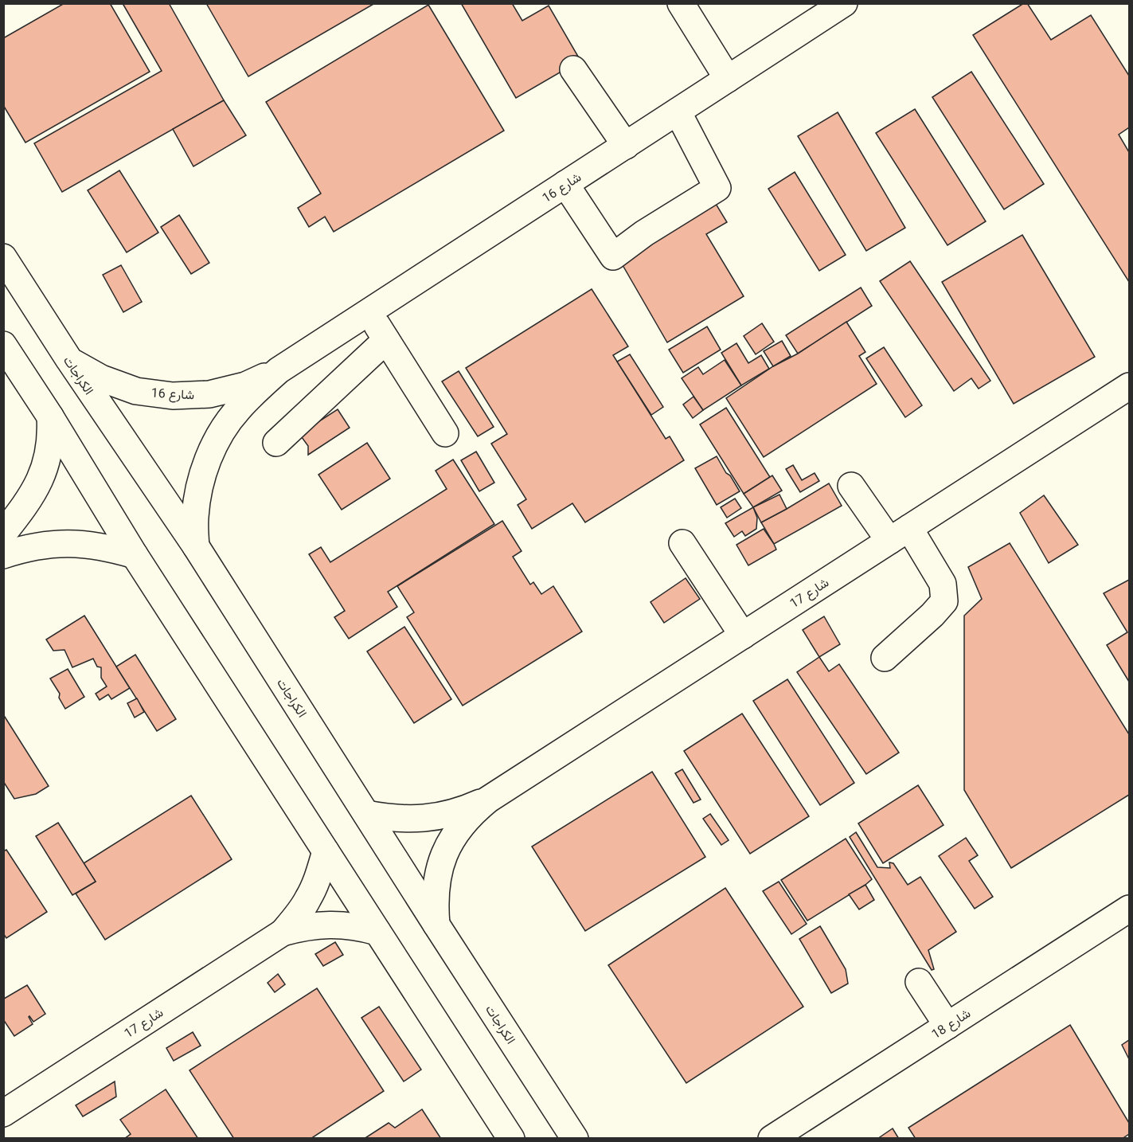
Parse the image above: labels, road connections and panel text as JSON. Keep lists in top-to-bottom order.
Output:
{
  "streets": {
    "street": [
      "شارع 16",
      "الكراجات",
      "شارع 17",
      "شارع 18"
    ]
  },
  "crossings": [
    ["شارع 16", "الكراجات"],
    ["الكراجات", "شارع 17"]
  ]
}
